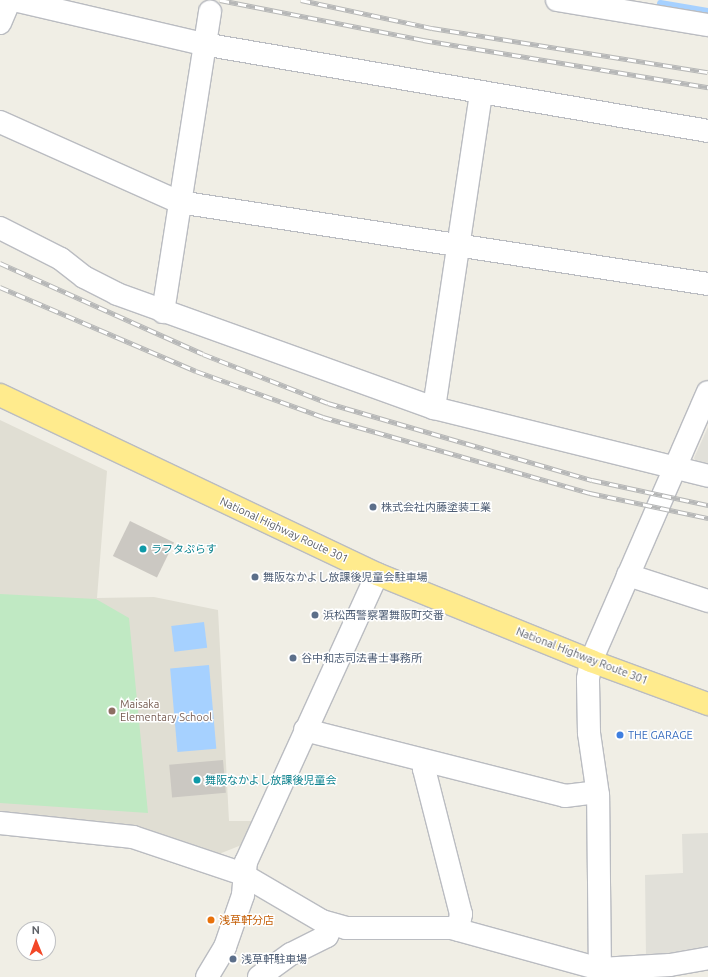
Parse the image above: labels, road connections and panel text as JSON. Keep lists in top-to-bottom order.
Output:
{
  "streets": {
    "highway": ["National Highway Route 301"]
  },
  "places": [
    "株式会社内藤塗装工業",
    "ラフタぷらす",
    "舞阪なかよし放課後児童会駐車場",
    "浜松西警察署舞阪町交番",
    "谷中和志司法書士事務所",
    "Maisaka Elementary School",
    "THE GARAGE",
    "舞阪なかよし放課後児童会",
    "浅草軒分店",
    "浅草軒駐車場"
  ],
  "north": "top"
}
